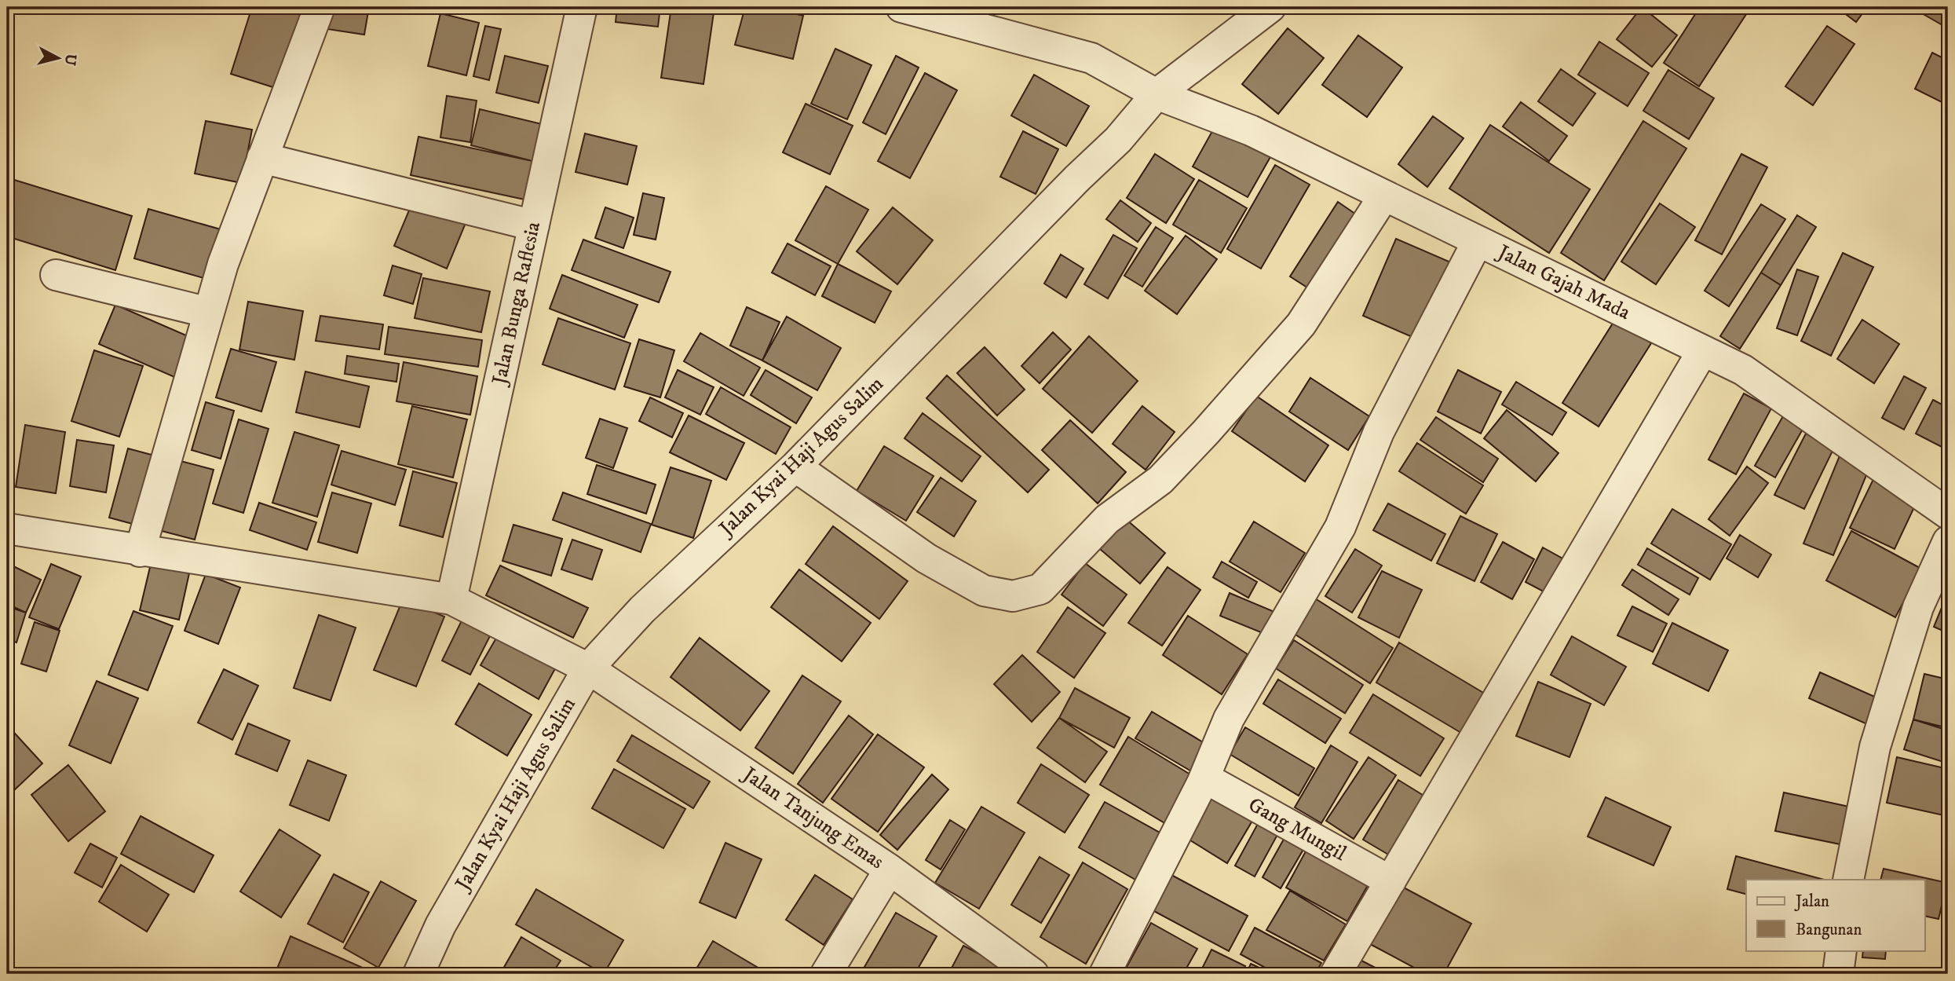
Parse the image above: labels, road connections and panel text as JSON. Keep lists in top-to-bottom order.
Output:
{
  "streets": {
    "street": [
      "Jalan Gajah Mada",
      "Jalan Bunga Raflesia",
      "Jalan Kyai Haji Agus Salim",
      "Jalan Tanjung Emas",
      "Gang Mungil"
    ]
  },
  "crossings": [
    ["Jalan Gajah Mada", "Jalan Kyai Haji Agus Salim"],
    ["Jalan Bunga Raflesia", "Jalan Tanjung Emas"],
    ["Jalan Kyai Haji Agus Salim", "Jalan Tanjung Emas"]
  ],
  "legend": ["Jalan", "Bangunan"],
  "north": "right"
}
